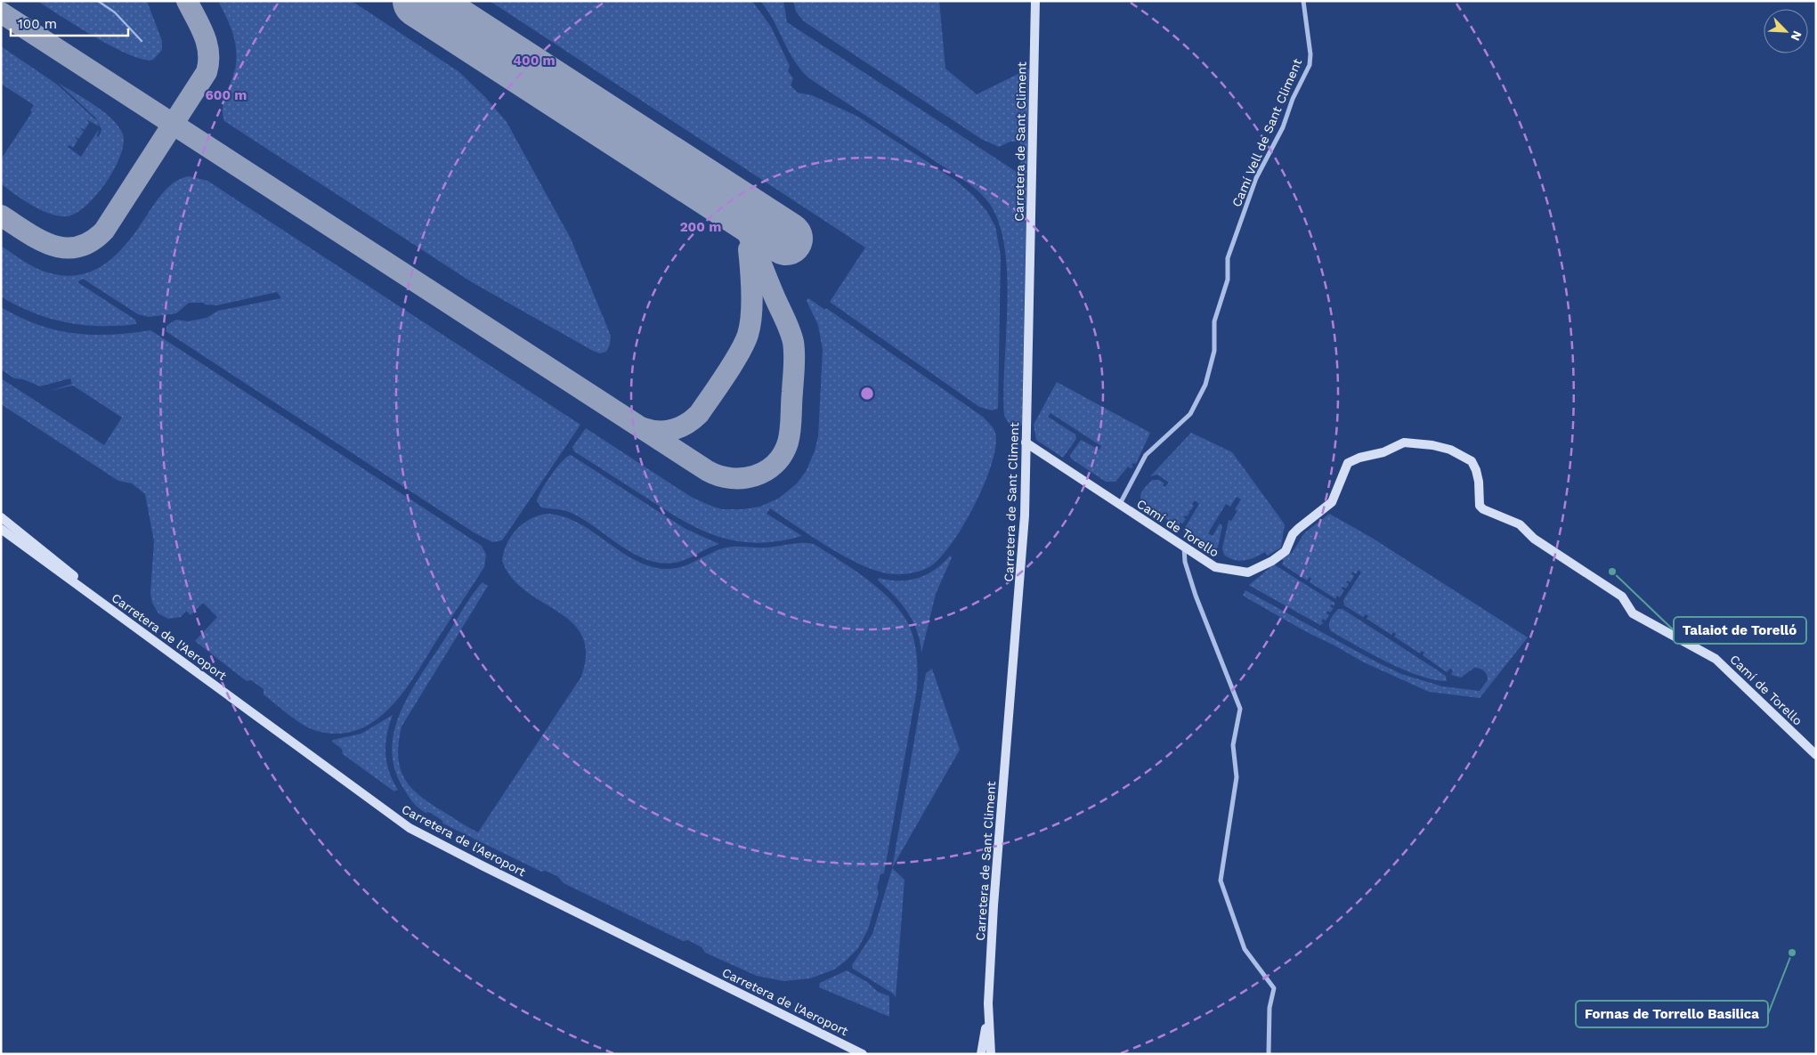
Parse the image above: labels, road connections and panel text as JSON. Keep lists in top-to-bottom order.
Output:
{
  "streets": {
    "main road": ["Carretera de Sant Climent", "Camí de Torello", "Carretera de l'Aeroport"],
    "street": ["Camí Vell de Sant Climent"]
  },
  "crossings": [
    ["Camí Vell de Sant Climent", "Camí de Torello"],
    ["Carretera de Sant Climent", "Camí de Torello"]
  ],
  "places": ["Talaiot de Torelló", "Fornas de Torrello Basilica"],
  "scale_bar": "100 m",
  "north": "bottom right",
  "rings": ["400 m", "600 m", "200 m"]
}
